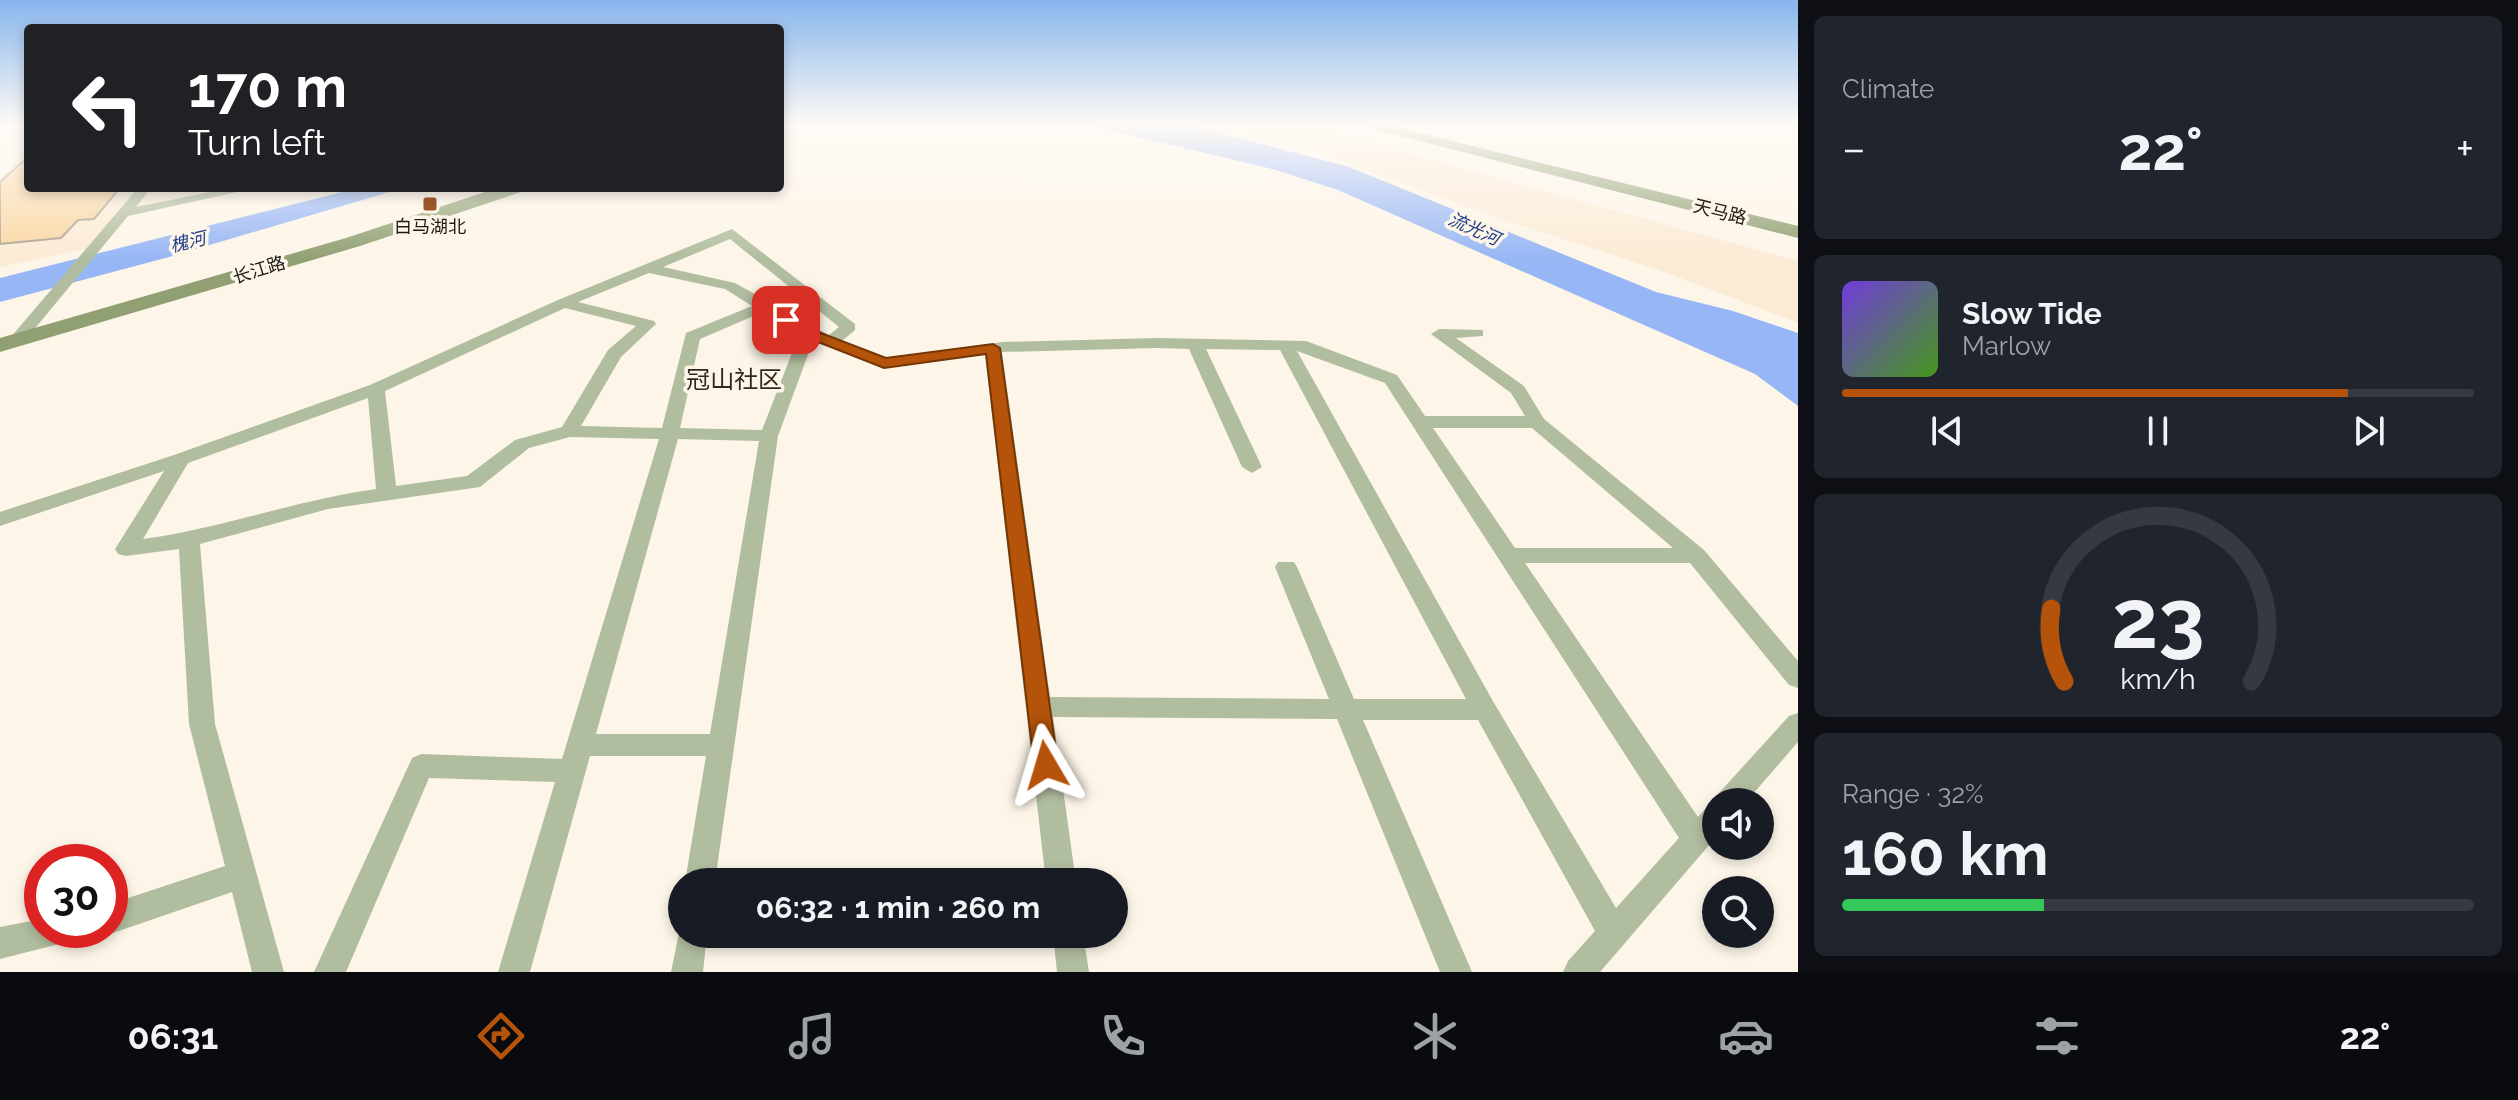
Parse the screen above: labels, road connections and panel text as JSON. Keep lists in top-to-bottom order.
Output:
{
  "streets": {
    "main road": ["天马路", "长江路"]
  },
  "districts": ["冠山社区"],
  "water": ["流光河", "槐河"],
  "places": {
    "transit": ["白马湖北"]
  },
  "page": {
    "tile": [
      "Climate",
      ["Range · 32%", "160 km"]
    ],
    "turn": ["170 m", "Turn left"],
    "heat": ["−", "22°", "+"],
    "song": ["Slow Tide", "Marlow"],
    "limit": "30",
    "trip": "06:32 · 1 min · 260 m",
    "tabs": ["06:31", "22°"],
    "gauge": ["23", "km/h"]
  }
}
